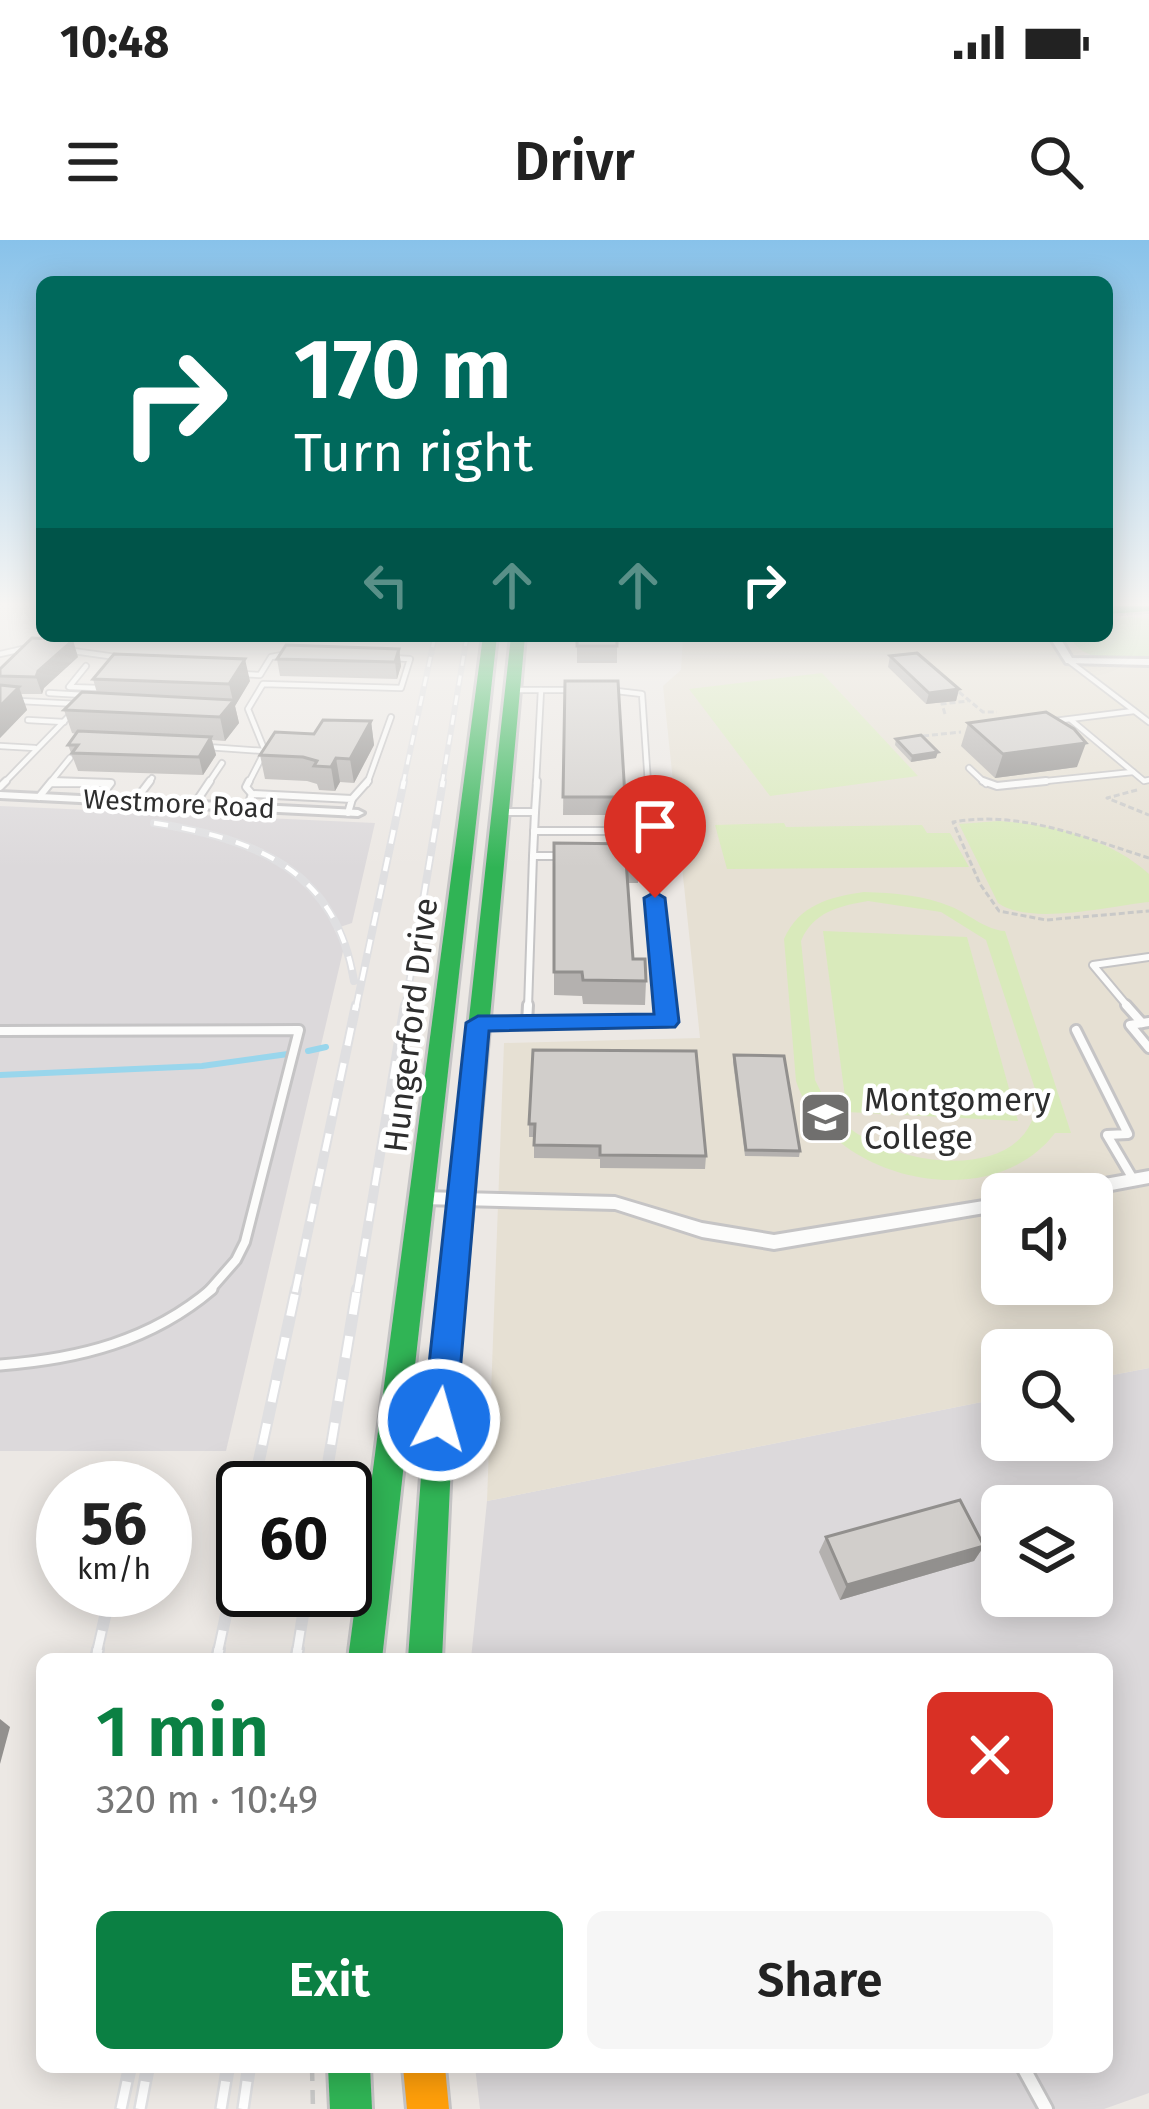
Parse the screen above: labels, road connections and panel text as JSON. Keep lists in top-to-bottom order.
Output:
{
  "streets": {
    "main road": ["Hungerford Drive"],
    "street": ["Westmore Road"]
  },
  "places": {
    "school or university": ["Montgomery College"]
  },
  "page": {
    "status": "10:48",
    "header": "Drivr",
    "turn": ["170 m", "Turn right"],
    "speed": "56 km/h",
    "limit": "60",
    "heading": ["1 min", "320 m · 10:49"],
    "buttons": ["Exit", "Share"]
  }
}
